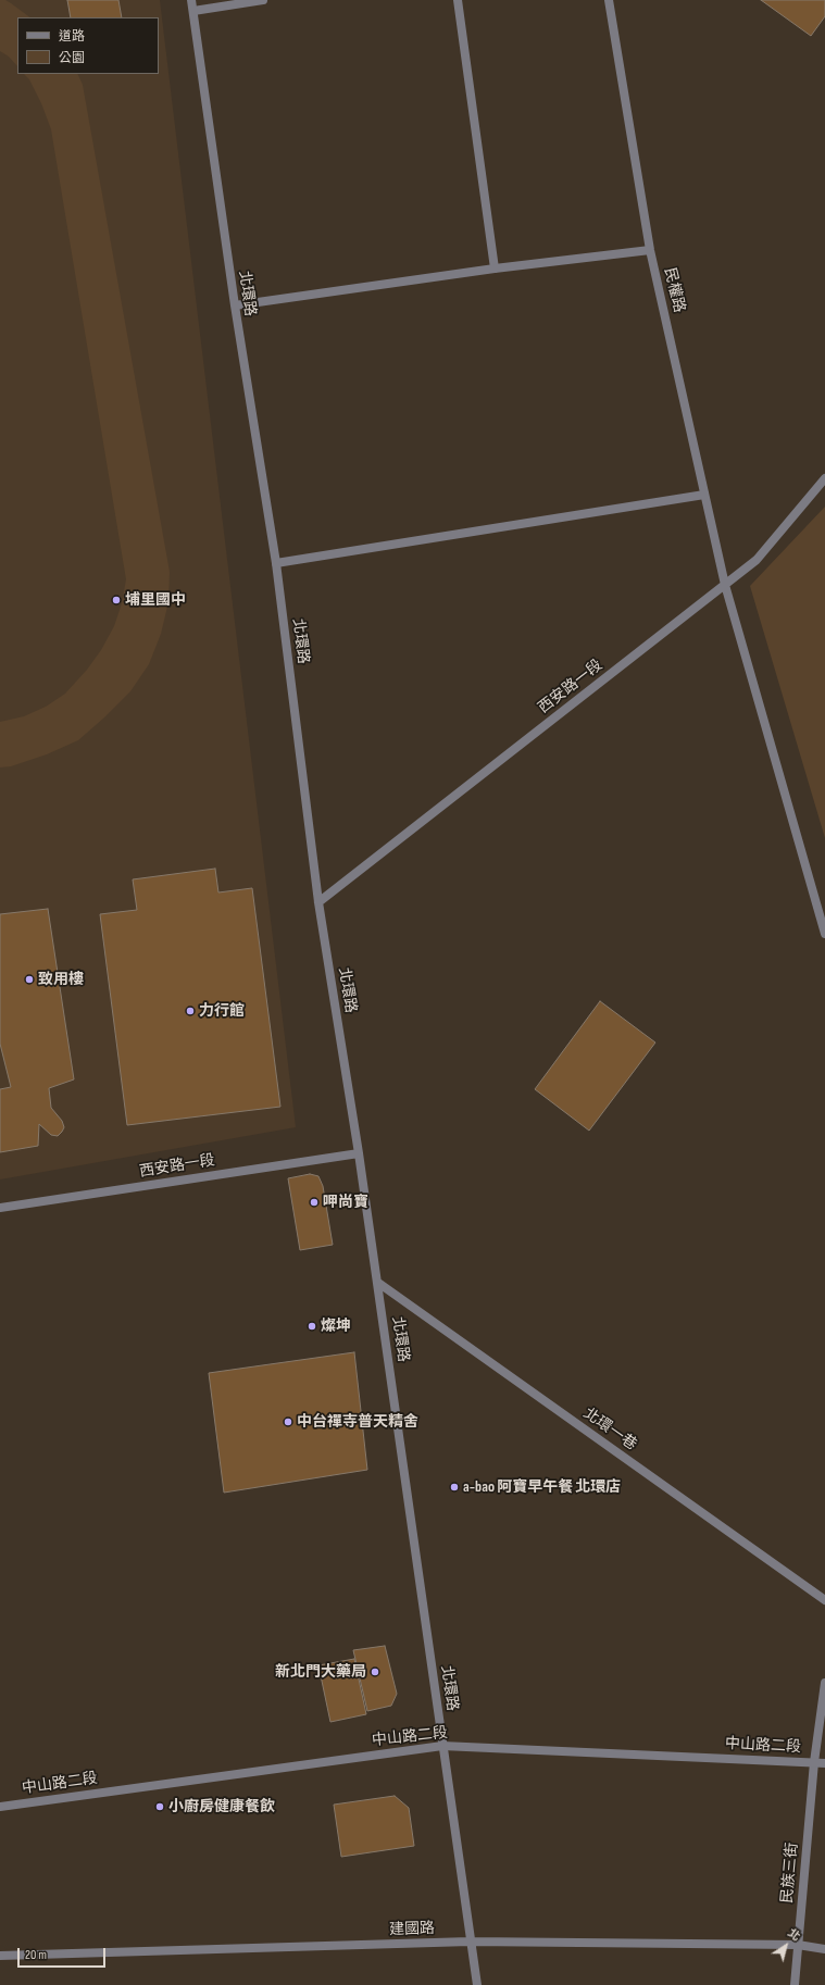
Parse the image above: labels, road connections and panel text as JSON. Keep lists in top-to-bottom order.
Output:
{
  "streets": {
    "street": [
      "民權路",
      "北環路",
      "西安路一段",
      "北環一巷",
      "中山路二段",
      "民族三街",
      "建國路"
    ]
  },
  "crossings": [
    ["民權路", "西安路一段"],
    ["北環路", "西安路一段"],
    ["北環路", "北環一巷"],
    ["北環路", "中山路二段"],
    ["北環路", "建國路"],
    ["中山路二段", "民族三街"],
    ["民族三街", "建國路"]
  ],
  "places": [
    "埔里國中",
    "致用樓",
    "力行館",
    "呷尚寶",
    "燦坤",
    "中台禪寺普天精舍",
    "a-bao 阿寶早午餐 北環店",
    "新北門大藥局",
    "小廚房健康餐飲"
  ],
  "legend": ["道路", "公園"],
  "scale_bar": "20 m",
  "north": "top right"
}
